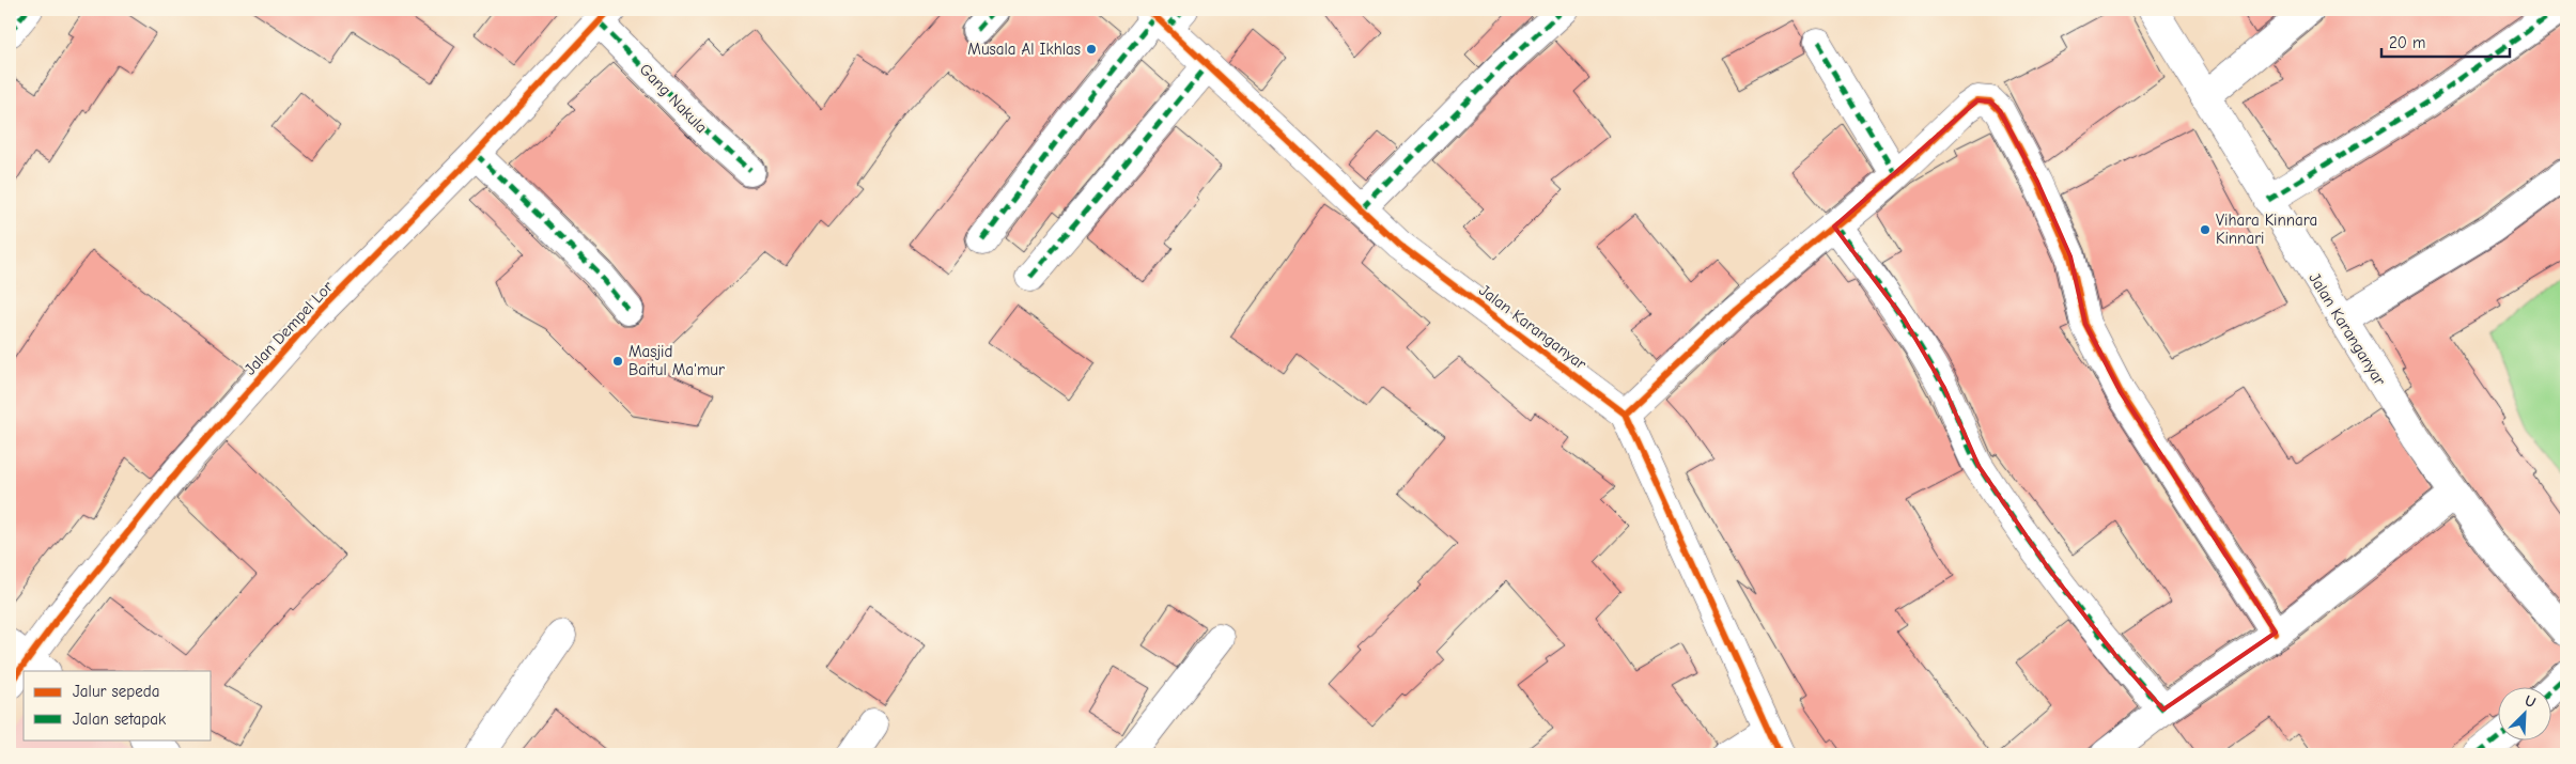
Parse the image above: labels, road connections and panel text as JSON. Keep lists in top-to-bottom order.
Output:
{
  "streets": {
    "street": ["Gang Nakula", "Jalan Karanganyar", "Jalan Dempel Lor"]
  },
  "crossings": [
    ["Gang Nakula", "Jalan Dempel Lor"]
  ],
  "places": ["Musala Al Ikhlas", "Vihara Kinnara Kinnari", "Masjid Baitul Ma'mur"],
  "legend": ["Jalur sepeda", "Jalan setapak"],
  "scale_bar": "20 m",
  "north": "top right"
}
